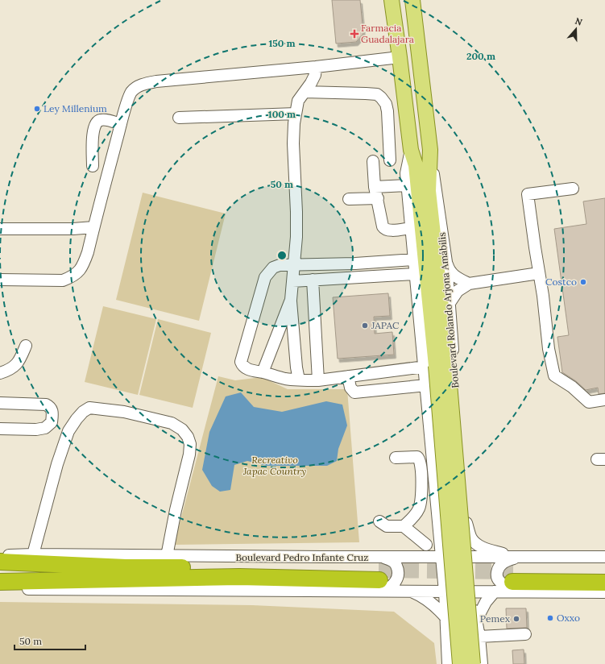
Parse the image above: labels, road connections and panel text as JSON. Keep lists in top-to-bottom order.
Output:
{
  "streets": {
    "highway": ["Boulevard Pedro Infante Cruz"],
    "main road": ["Boulevard Rolando Arjona Amábilis"]
  },
  "crossings": [
    ["Boulevard Rolando Arjona Amábilis", "Boulevard Pedro Infante Cruz"]
  ],
  "parks": ["Recreativo Japac Country"],
  "places": {
    "health": ["Farmacia Guadalajara"],
    "other": [
      "Ley Millenium",
      "Costco",
      "JAPAC",
      "Oxxo",
      "Pemex"
    ]
  },
  "scale_bar": "50 m",
  "north": "top",
  "rings": [
    "150 m",
    "200 m",
    "100 m",
    "50 m"
  ]
}
